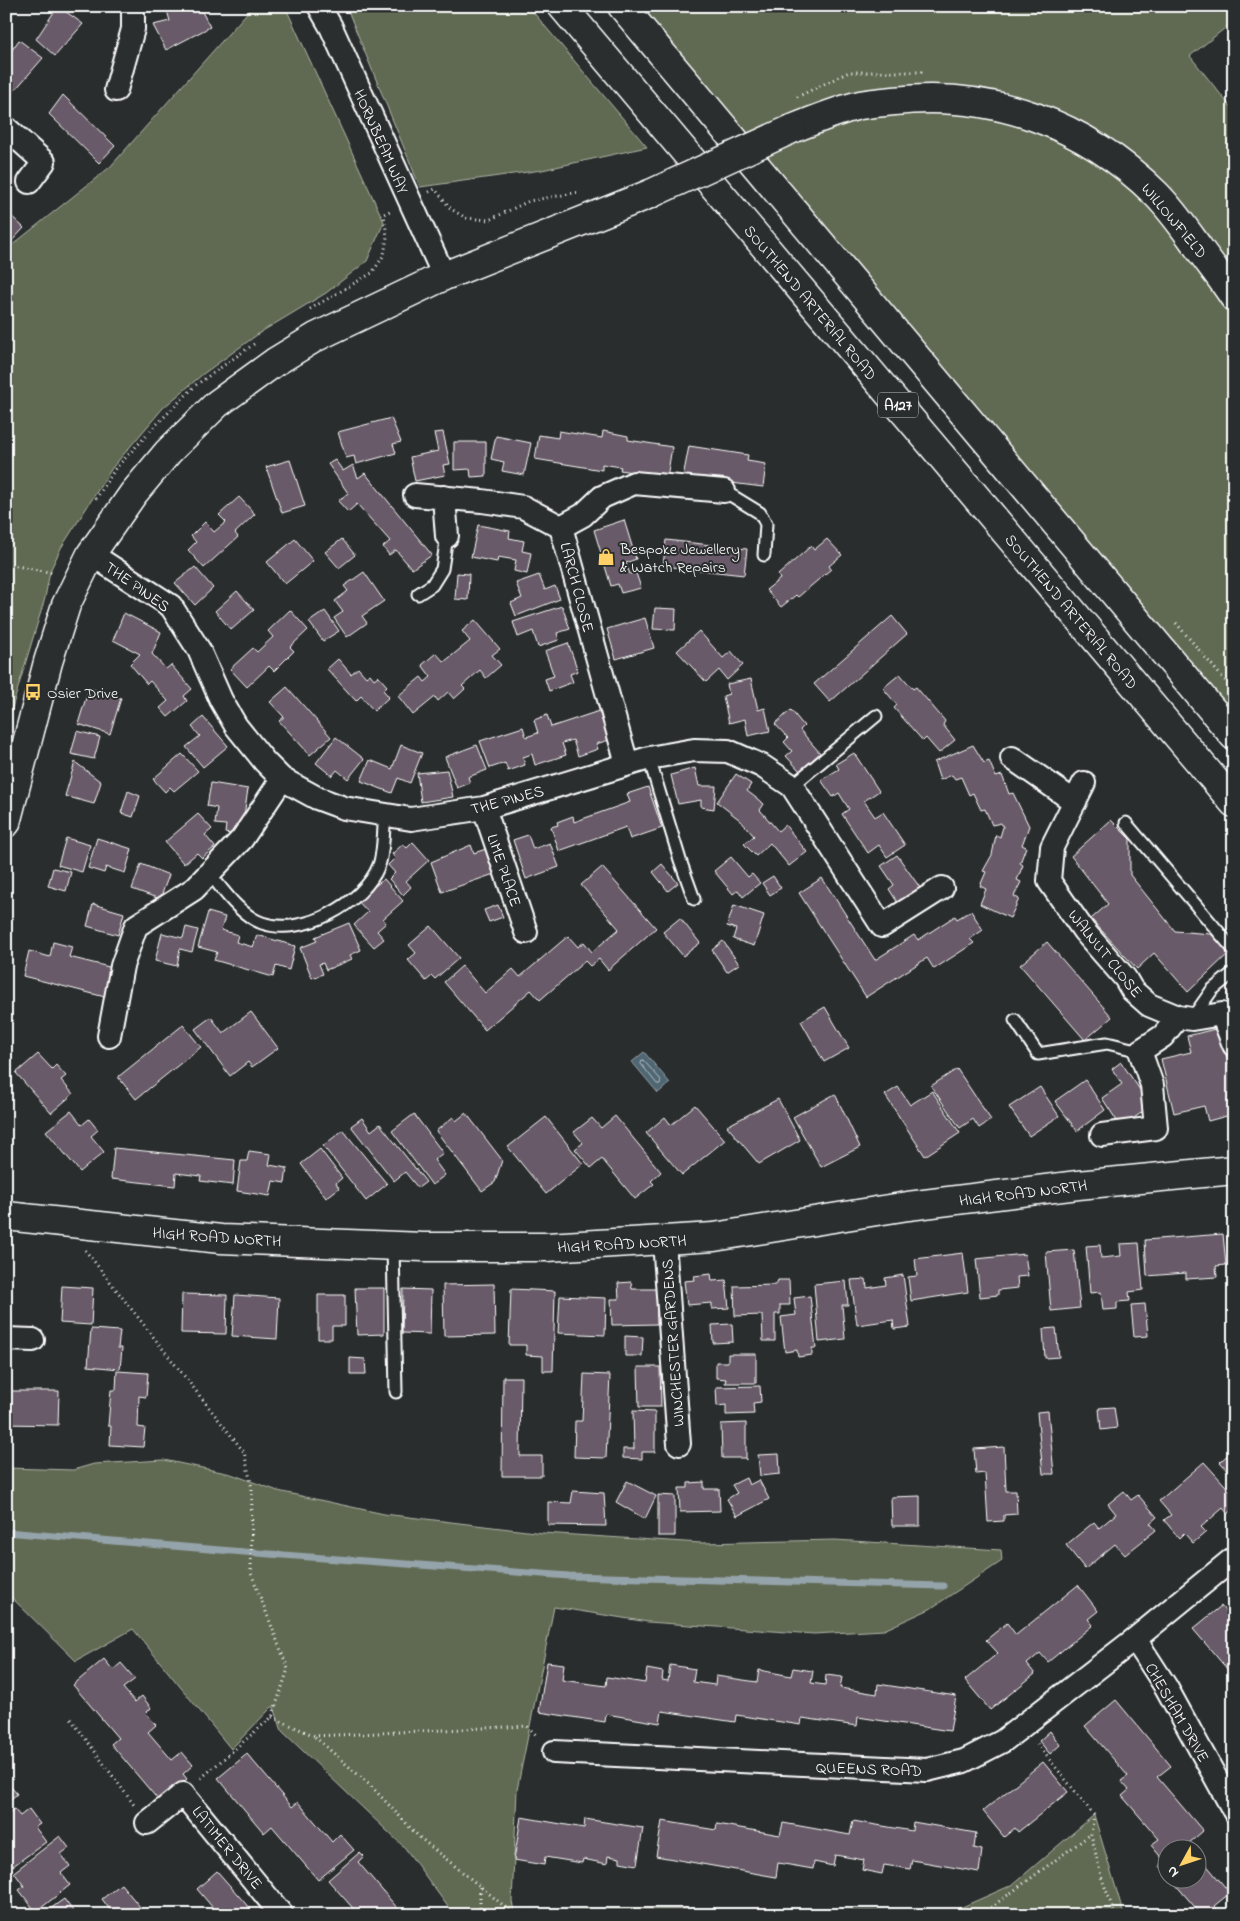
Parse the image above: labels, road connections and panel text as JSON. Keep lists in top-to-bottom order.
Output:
{
  "streets": {
    "main road": [
      "WILLOWFIELD",
      "SOUTHEND ARTERIAL ROAD",
      "A127",
      "HIGH ROAD NORTH"
    ],
    "street": [
      "HORNBEAM WAY",
      "THE PINES",
      "LARCH CLOSE",
      "LIME PLACE",
      "WALNUT CLOSE",
      "WINCHESTER GARDENS",
      "CHESHAM DRIVE",
      "QUEENS ROAD",
      "LATIMER DRIVE"
    ]
  },
  "crossings": [
    ["HORNBEAM WAY", "WILLOWFIELD"],
    ["WILLOWFIELD", "THE PINES"],
    ["THE PINES", "LARCH CLOSE"],
    ["THE PINES", "LIME PLACE"],
    ["HIGH ROAD NORTH", "WINCHESTER GARDENS"],
    ["CHESHAM DRIVE", "QUEENS ROAD"]
  ],
  "places": {
    "shop": ["Bespoke Jewellery & Watch Repairs"],
    "bus stop": ["Osier Drive"]
  },
  "north": "bottom left"
}
